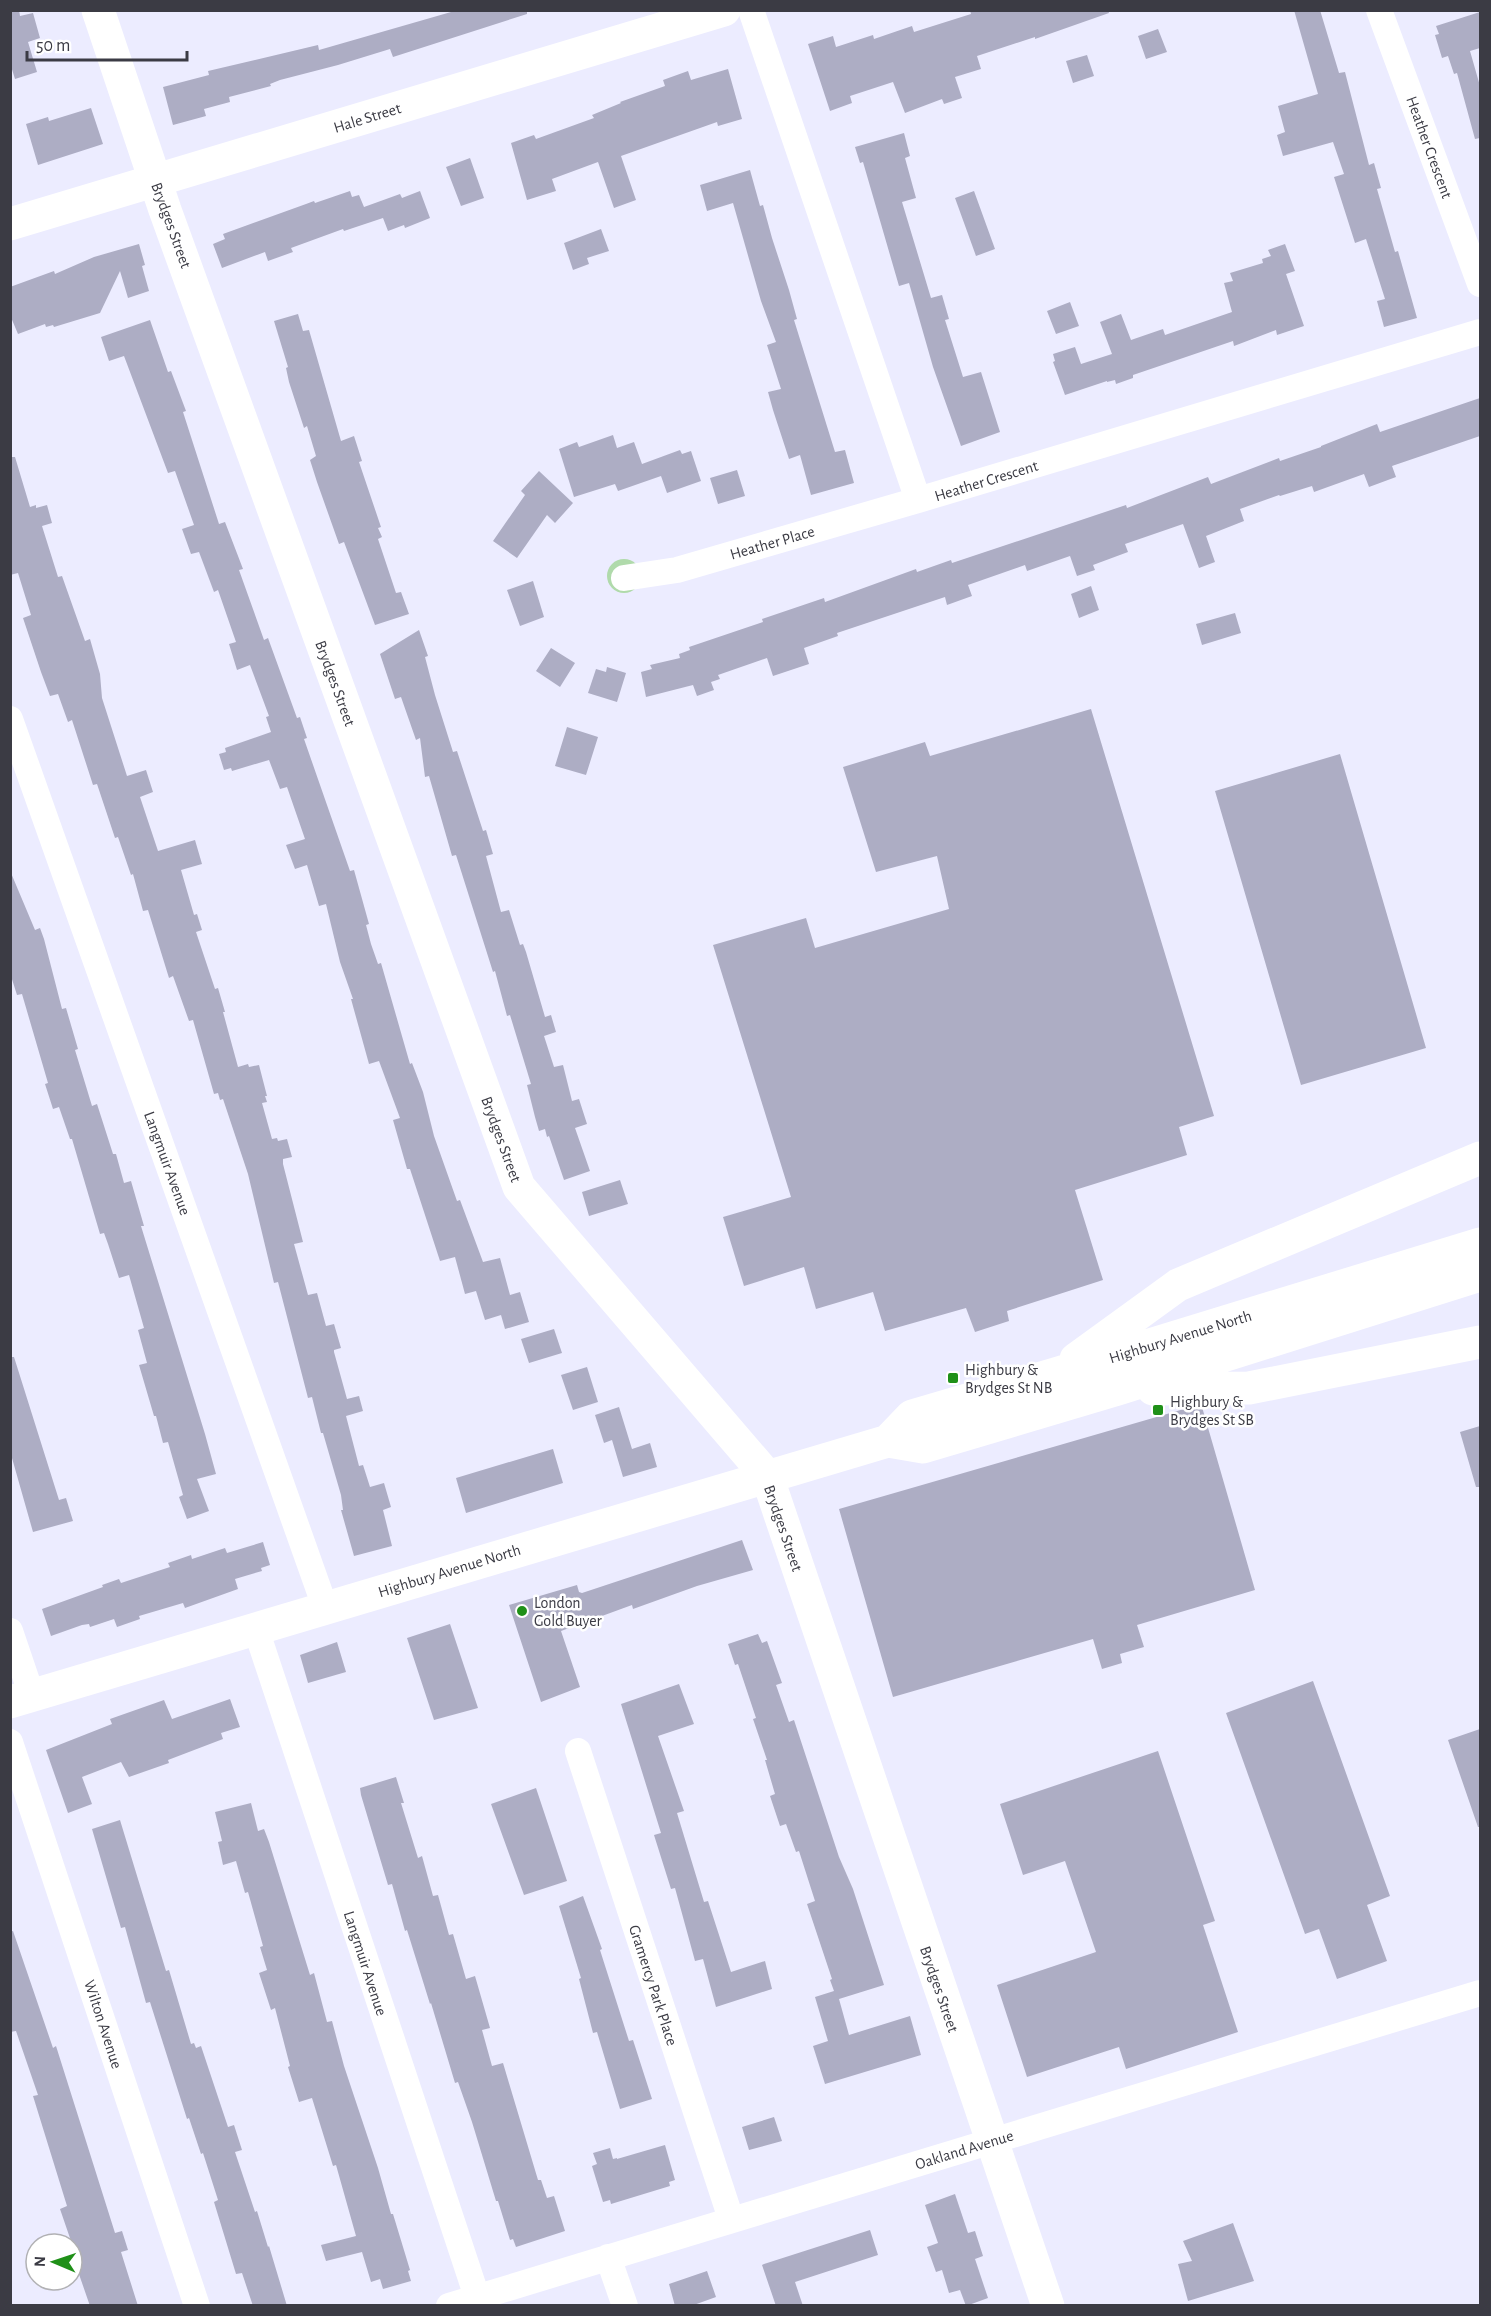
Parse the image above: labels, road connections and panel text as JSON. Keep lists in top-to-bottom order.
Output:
{
  "streets": {
    "street": [
      "Hale Street",
      "Heather Crescent",
      "Brydges Street",
      "Heather Place",
      "Langmuir Avenue",
      "Highbury Avenue North",
      "Gramercy Park Place",
      "Wilton Avenue",
      "Oakland Avenue"
    ]
  },
  "crossings": [
    ["Hale Street", "Brydges Street"],
    ["Heather Crescent", "Heather Place"],
    ["Brydges Street", "Highbury Avenue North"],
    ["Brydges Street", "Oakland Avenue"],
    ["Langmuir Avenue", "Highbury Avenue North"],
    ["Langmuir Avenue", "Oakland Avenue"],
    ["Gramercy Park Place", "Oakland Avenue"]
  ],
  "places": {
    "transit": ["Highbury & Brydges St NB", "Highbury & Brydges St SB"],
    "other": ["London Gold Buyer"]
  },
  "scale_bar": "50 m",
  "north": "left"
}
